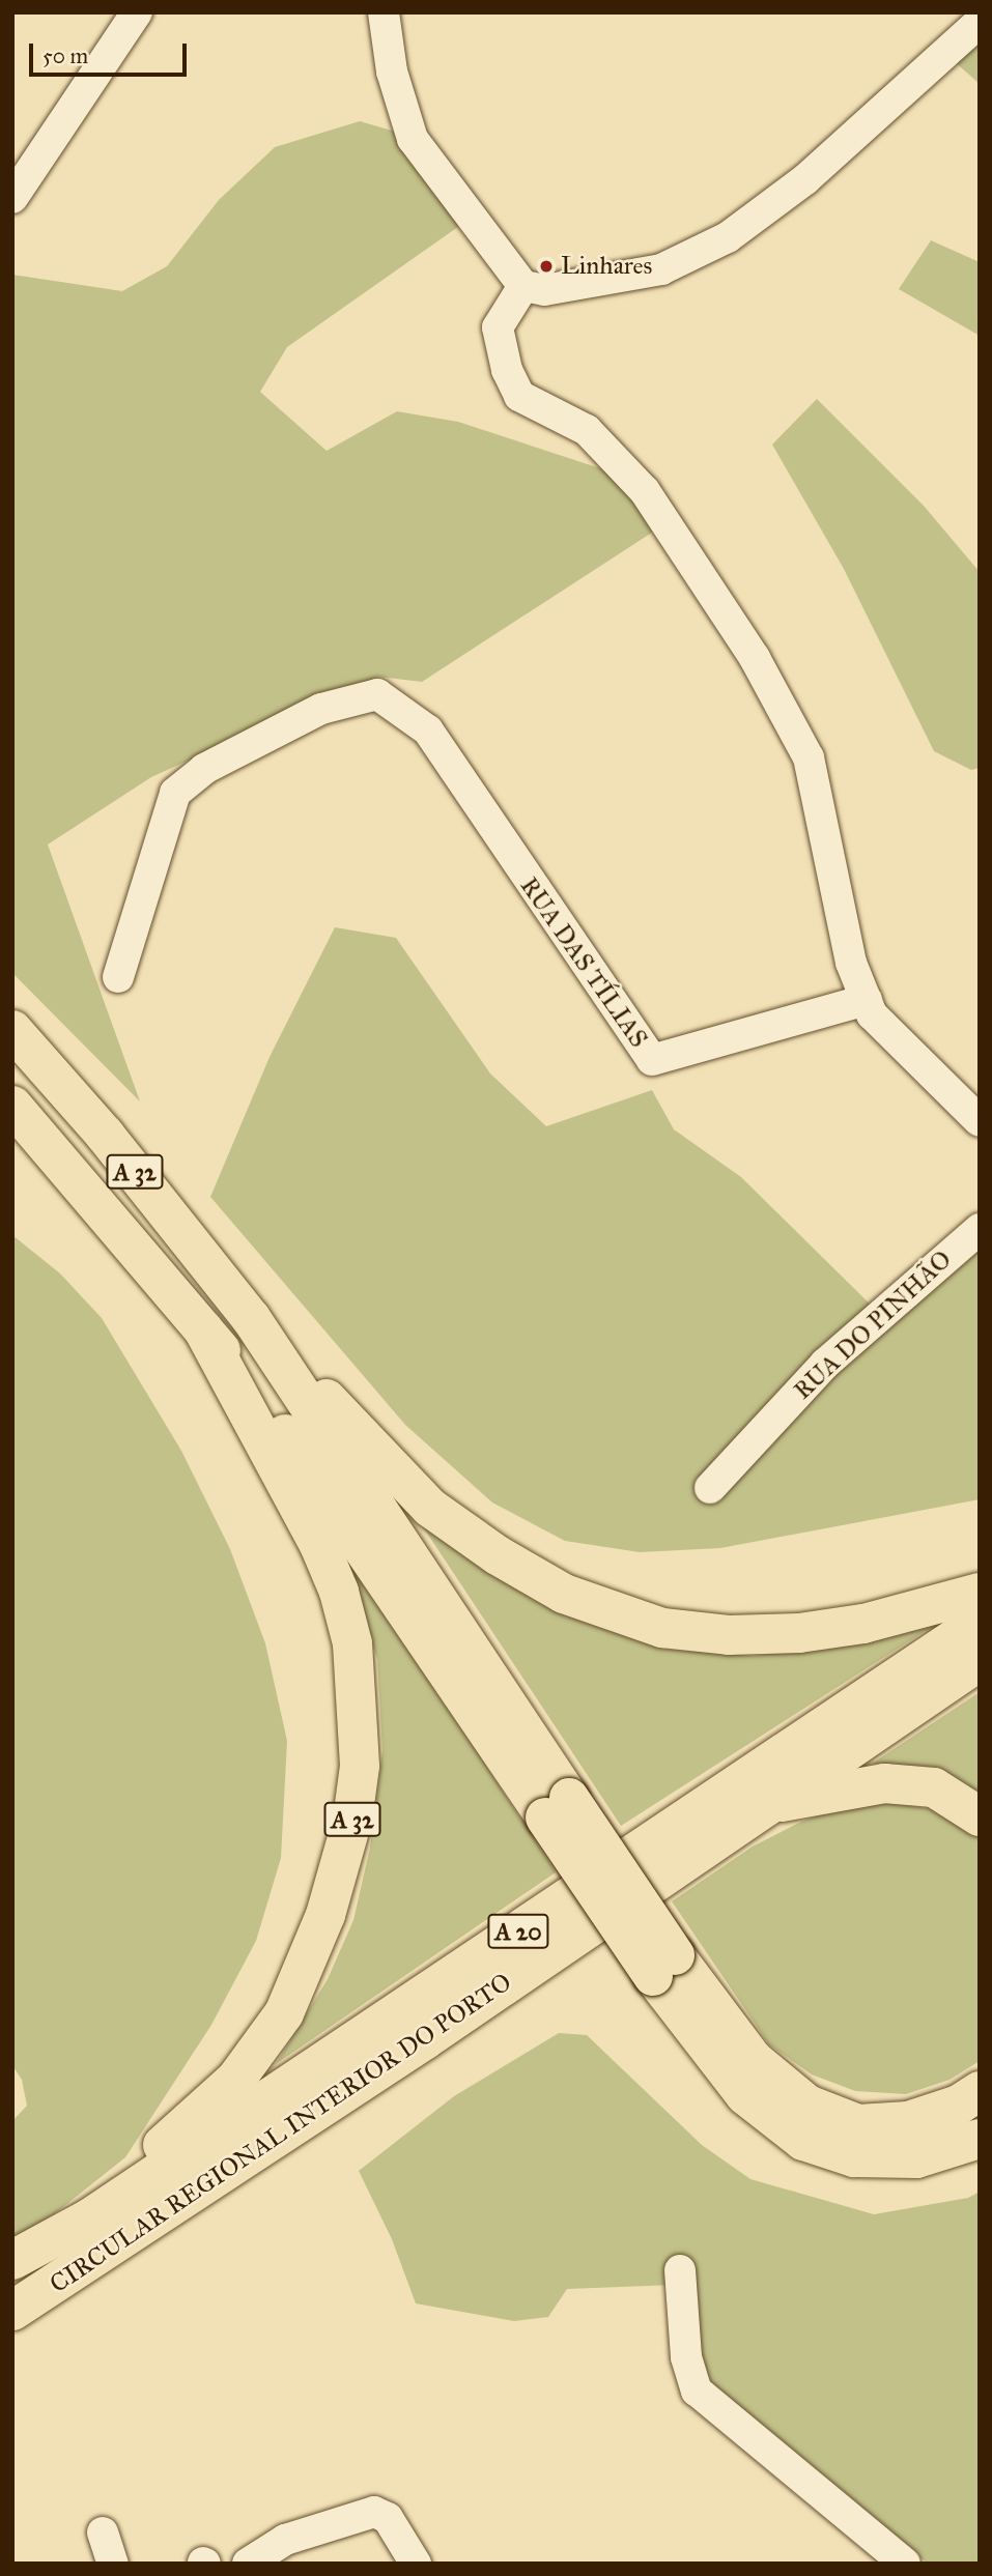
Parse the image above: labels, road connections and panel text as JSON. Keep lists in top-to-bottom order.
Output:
{
  "streets": {
    "highway": ["A 32", "A 20", "CIRCULAR REGIONAL INTERIOR DO PORTO"],
    "street": ["RUA DAS TÍLIAS", "RUA DO PINHÃO"]
  },
  "crossings": [
    ["A 32", "CIRCULAR REGIONAL INTERIOR DO PORTO"]
  ],
  "places": ["Linhares"],
  "scale_bar": "50 m"
}
